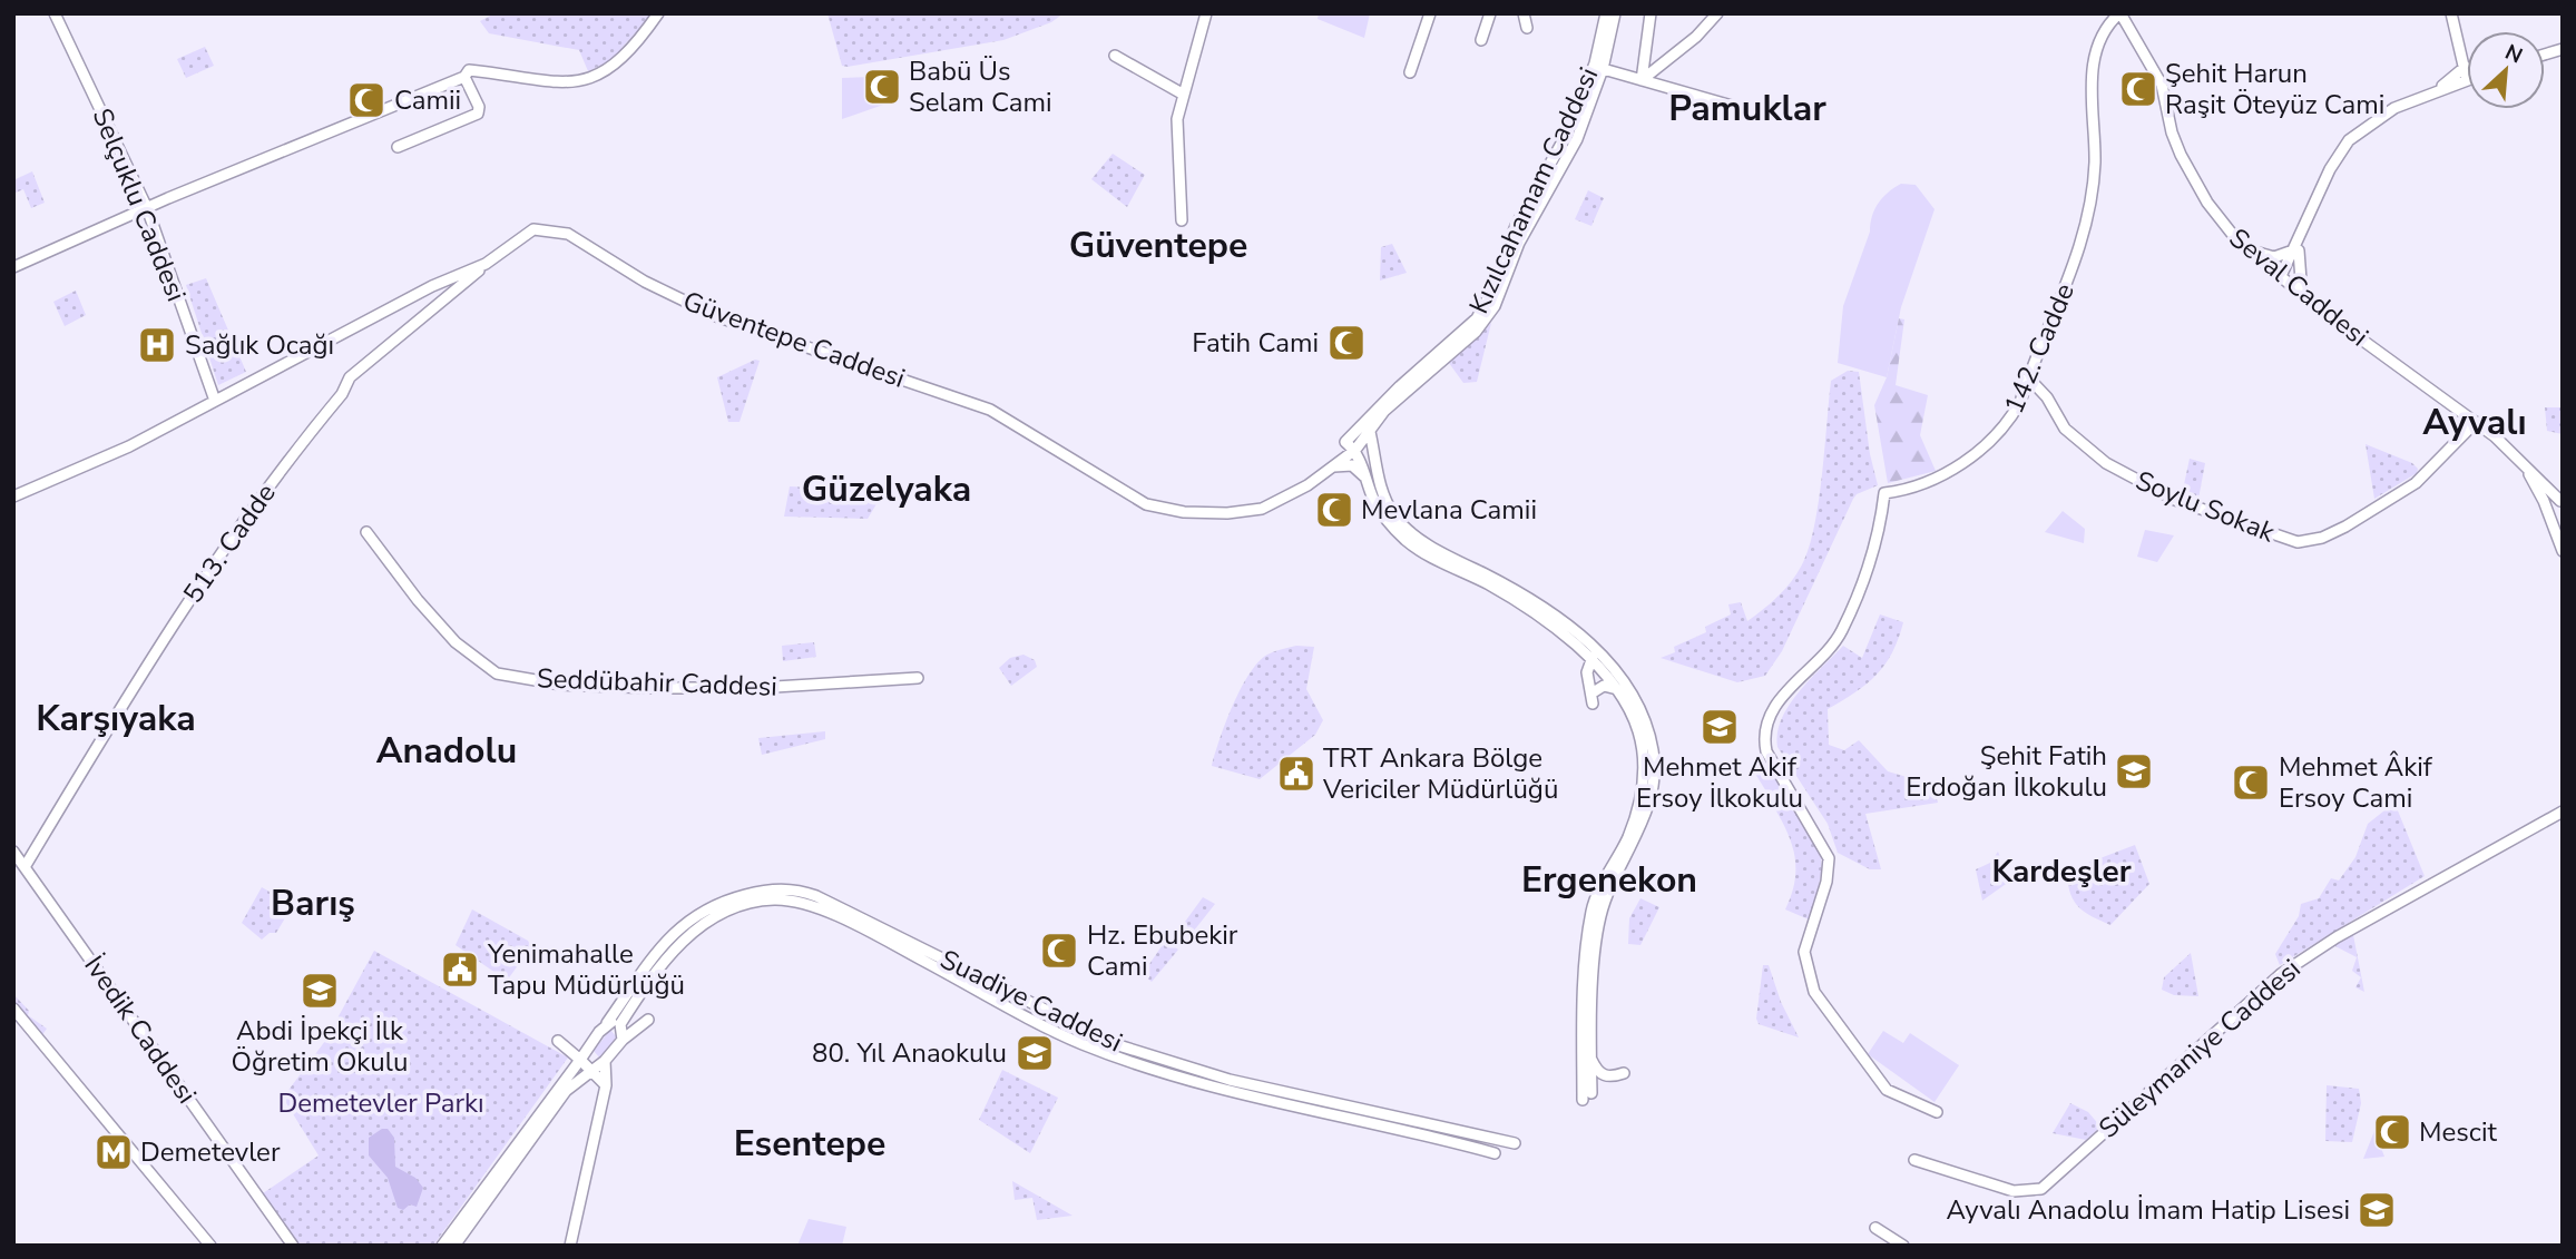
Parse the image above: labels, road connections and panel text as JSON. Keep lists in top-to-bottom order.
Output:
{
  "streets": {
    "main road": [
      "Kızılcahamam Caddesi",
      "Selçuklu Caddesi",
      "Seval Caddesi",
      "Güventepe Caddesi",
      "142. Cadde",
      "Soylu Sokak",
      "513. Cadde",
      "Seddübahir Caddesi",
      "Suadiye Caddesi",
      "İvedik Caddesi",
      "Süleymaniye Caddesi"
    ]
  },
  "crossings": [
    ["Kızılcahamam Caddesi", "Güventepe Caddesi"],
    ["Selçuklu Caddesi", "Güventepe Caddesi"],
    ["Seval Caddesi", "142. Cadde"],
    ["Seval Caddesi", "Soylu Sokak"],
    ["Güventepe Caddesi", "513. Cadde"],
    ["142. Cadde", "Soylu Sokak"],
    ["513. Cadde", "İvedik Caddesi"]
  ],
  "districts": [
    "Pamuklar",
    "Güventepe",
    "Ayvalı",
    "Güzelyaka",
    "Karşıyaka",
    "Anadolu",
    "Kardeşler",
    "Ergenekon",
    "Barış",
    "Esentepe"
  ],
  "parks": ["Demetevler Parkı"],
  "places": {
    "mosque": [
      "Babü Üs Selam Cami",
      "Şehit Harun Raşit Öteyüz Cami",
      "Camii",
      "Fatih Cami",
      "Mevlana Camii",
      "Mehmet Âkif Ersoy Cami",
      "Hz. Ebubekir Cami",
      "Mescit"
    ],
    "hospital": ["Sağlık Ocağı"],
    "school or university": [
      "Mehmet Akif Ersoy İlkokulu",
      "Şehit Fatih Erdoğan İlkokulu",
      "Abdi İpekçi İlk Öğretim Okulu",
      "80. Yıl Anaokulu",
      "Ayvalı Anadolu İmam Hatip Lisesi"
    ],
    "public building": ["TRT Ankara Bölge Vericiler Müdürlüğü", "Yenimahalle Tapu Müdürlüğü"],
    "metro station": ["Demetevler"]
  },
  "north": "top right"
}
